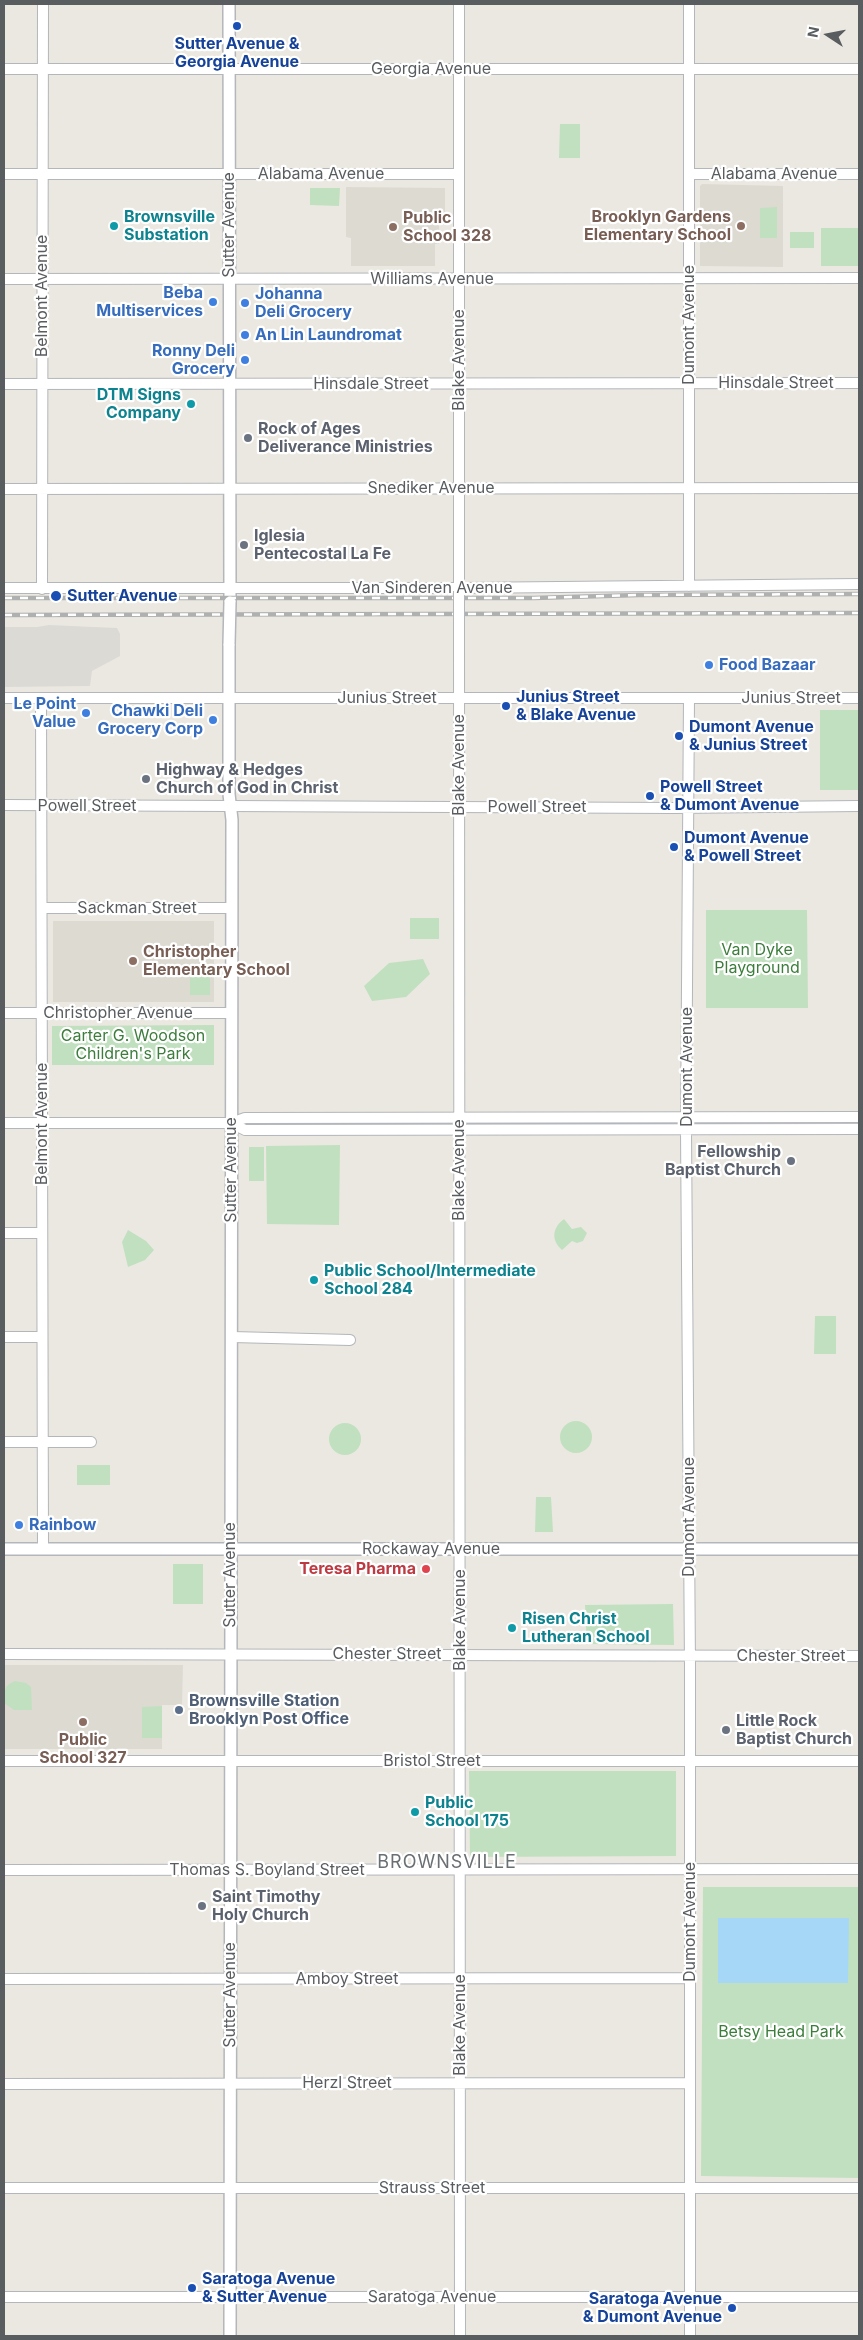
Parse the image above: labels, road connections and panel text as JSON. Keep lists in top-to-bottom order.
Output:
{
  "streets": {
    "street": [
      "Georgia Avenue",
      "Alabama Avenue",
      "Sutter Avenue",
      "Williams Avenue",
      "Belmont Avenue",
      "Dumont Avenue",
      "Blake Avenue",
      "Hinsdale Street",
      "Snediker Avenue",
      "Van Sinderen Avenue",
      "Junius Street",
      "Powell Street",
      "Sackman Street",
      "Christopher Avenue",
      "Rockaway Avenue",
      "Chester Street",
      "Bristol Street",
      "Thomas S. Boyland Street",
      "Amboy Street",
      "Herzl Street",
      "Strauss Street",
      "Saratoga Avenue"
    ]
  },
  "crossings": [
    ["Georgia Avenue", "Sutter Avenue"],
    ["Georgia Avenue", "Belmont Avenue"],
    ["Georgia Avenue", "Dumont Avenue"],
    ["Georgia Avenue", "Blake Avenue"],
    ["Alabama Avenue", "Sutter Avenue"],
    ["Alabama Avenue", "Belmont Avenue"],
    ["Alabama Avenue", "Dumont Avenue"],
    ["Alabama Avenue", "Blake Avenue"],
    ["Sutter Avenue", "Williams Avenue"],
    ["Sutter Avenue", "Hinsdale Street"],
    ["Sutter Avenue", "Snediker Avenue"],
    ["Sutter Avenue", "Van Sinderen Avenue"],
    ["Sutter Avenue", "Junius Street"],
    ["Sutter Avenue", "Powell Street"],
    ["Sutter Avenue", "Sackman Street"],
    ["Sutter Avenue", "Christopher Avenue"],
    ["Sutter Avenue", "Rockaway Avenue"],
    ["Sutter Avenue", "Chester Street"],
    ["Sutter Avenue", "Bristol Street"],
    ["Sutter Avenue", "Thomas S. Boyland Street"],
    ["Sutter Avenue", "Amboy Street"],
    ["Sutter Avenue", "Herzl Street"],
    ["Sutter Avenue", "Strauss Street"],
    ["Sutter Avenue", "Saratoga Avenue"],
    ["Williams Avenue", "Belmont Avenue"],
    ["Williams Avenue", "Dumont Avenue"],
    ["Williams Avenue", "Blake Avenue"],
    ["Belmont Avenue", "Hinsdale Street"],
    ["Belmont Avenue", "Snediker Avenue"],
    ["Belmont Avenue", "Van Sinderen Avenue"],
    ["Belmont Avenue", "Junius Street"],
    ["Belmont Avenue", "Powell Street"],
    ["Belmont Avenue", "Sackman Street"],
    ["Belmont Avenue", "Christopher Avenue"],
    ["Belmont Avenue", "Rockaway Avenue"],
    ["Dumont Avenue", "Hinsdale Street"],
    ["Dumont Avenue", "Snediker Avenue"],
    ["Dumont Avenue", "Van Sinderen Avenue"],
    ["Dumont Avenue", "Junius Street"],
    ["Dumont Avenue", "Powell Street"],
    ["Dumont Avenue", "Rockaway Avenue"],
    ["Dumont Avenue", "Chester Street"],
    ["Dumont Avenue", "Bristol Street"],
    ["Dumont Avenue", "Thomas S. Boyland Street"],
    ["Dumont Avenue", "Amboy Street"],
    ["Dumont Avenue", "Herzl Street"],
    ["Dumont Avenue", "Strauss Street"],
    ["Dumont Avenue", "Saratoga Avenue"],
    ["Blake Avenue", "Hinsdale Street"],
    ["Blake Avenue", "Snediker Avenue"],
    ["Blake Avenue", "Van Sinderen Avenue"],
    ["Blake Avenue", "Junius Street"],
    ["Blake Avenue", "Powell Street"],
    ["Blake Avenue", "Rockaway Avenue"],
    ["Blake Avenue", "Chester Street"],
    ["Blake Avenue", "Bristol Street"],
    ["Blake Avenue", "Thomas S. Boyland Street"],
    ["Blake Avenue", "Amboy Street"],
    ["Blake Avenue", "Herzl Street"],
    ["Blake Avenue", "Strauss Street"],
    ["Blake Avenue", "Saratoga Avenue"]
  ],
  "districts": ["BROWNSVILLE"],
  "parks": ["Van Dyke Playground", "Carter G. Woodson Children's Park", "Betsy Head Park"],
  "places": [
    "Sutter Avenue & Georgia Avenue",
    "Brownsville Substation",
    "Brooklyn Gardens Elementary School",
    "Public School 328",
    "Beba Multiservices",
    "Johanna Deli Grocery",
    "An Lin Laundromat",
    "Ronny Deli Grocery",
    "DTM Signs Company",
    "Rock of Ages Deliverance Ministries",
    "Iglesia Pentecostal La Fe",
    "Sutter Avenue",
    "Food Bazaar",
    "Junius Street & Blake Avenue",
    "Le Point Value",
    "Chawki Deli Grocery Corp",
    "Dumont Avenue & Junius Street",
    "Highway & Hedges Church of God in Christ",
    "Powell Street & Dumont Avenue",
    "Dumont Avenue & Powell Street",
    "Christopher Elementary School",
    "Fellowship Baptist Church",
    "Public School/Intermediate School 284",
    "Rainbow",
    "Teresa Pharma",
    "Risen Christ Lutheran School",
    "Brownsville Station Brooklyn Post Office",
    "Public School 327",
    "Little Rock Baptist Church",
    "Public School 175",
    "Saint Timothy Holy Church",
    "Saratoga Avenue & Sutter Avenue",
    "Saratoga Avenue & Dumont Avenue"
  ],
  "north": "left"
}
